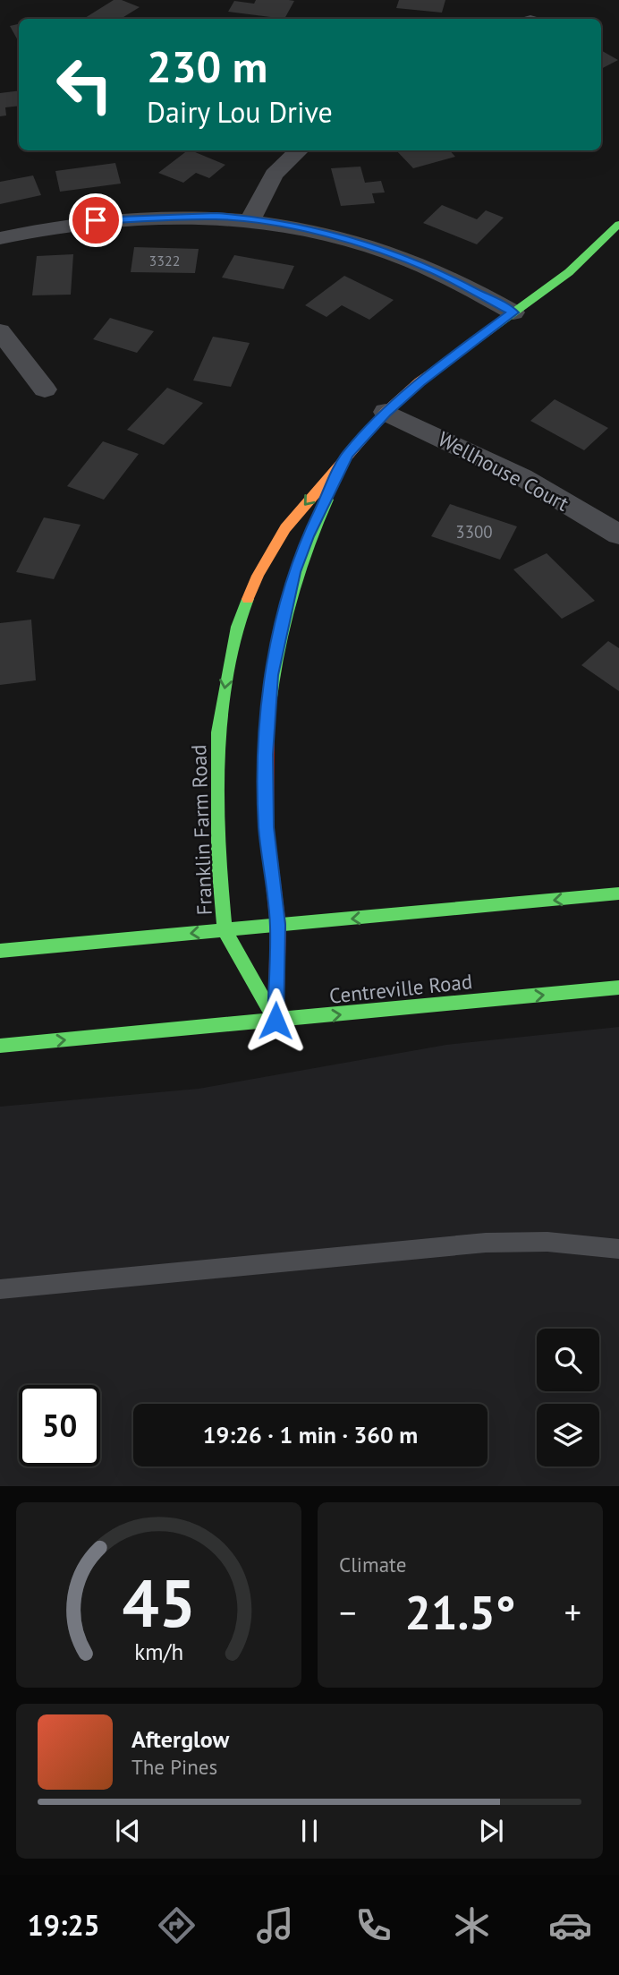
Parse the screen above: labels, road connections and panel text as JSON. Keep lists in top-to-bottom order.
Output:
{
  "streets": {
    "main road": ["Franklin Farm Road", "Centreville Road"],
    "street": ["Wellhouse Court"]
  },
  "crossings": [
    ["Wellhouse Court", "Franklin Farm Road"],
    ["Franklin Farm Road", "Centreville Road"]
  ],
  "house_numbers": ["3322", "3300"],
  "page": {
    "turn": ["230 m", "Dairy Lou Drive"],
    "limit": "50",
    "trip": "19:26 · 1 min · 360 m",
    "tile": "Climate",
    "heat": ["−", "21.5°", "+"],
    "song": ["Afterglow", "The Pines"],
    "tabs": "19:25",
    "gauge": ["45", "km/h"]
  }
}
